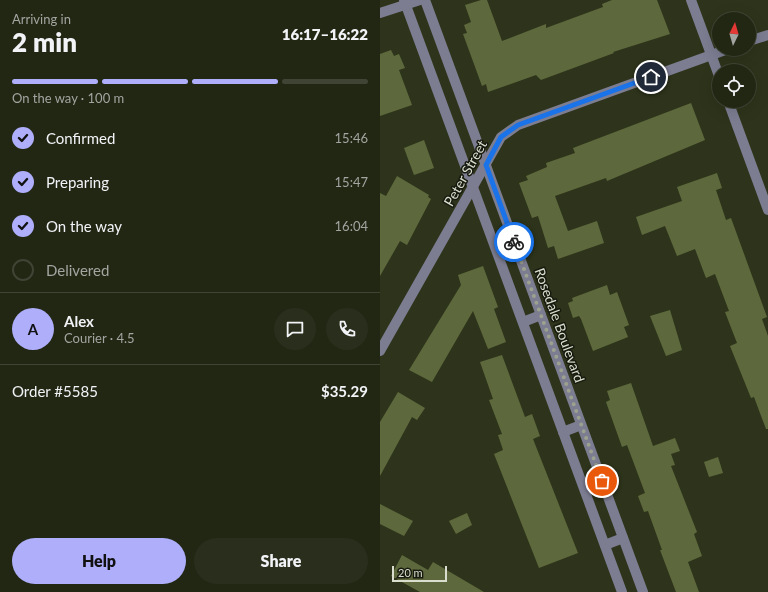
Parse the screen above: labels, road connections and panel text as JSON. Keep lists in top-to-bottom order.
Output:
{
  "streets": {
    "street": ["Peter Street", "Rosedale Boulevard"]
  },
  "crossings": [
    ["Peter Street", "Rosedale Boulevard"]
  ],
  "scale_bar": "20 m",
  "north": "top",
  "page": {
    "heading": ["2 min", "Arriving in", "16:17–16:22"],
    "panel": [
      "Alex",
      "Courier · 4.5",
      "Order #5585",
      "$35.29"
    ],
    "bar": "On the way · 100 m",
    "list": [
      ["Confirmed", "15:46"],
      ["Preparing", "15:47"],
      ["On the way", "16:04"],
      "Delivered"
    ],
    "round": "A",
    "buttons": ["Help", "Share"],
    "scale": "20 m"
  }
}
